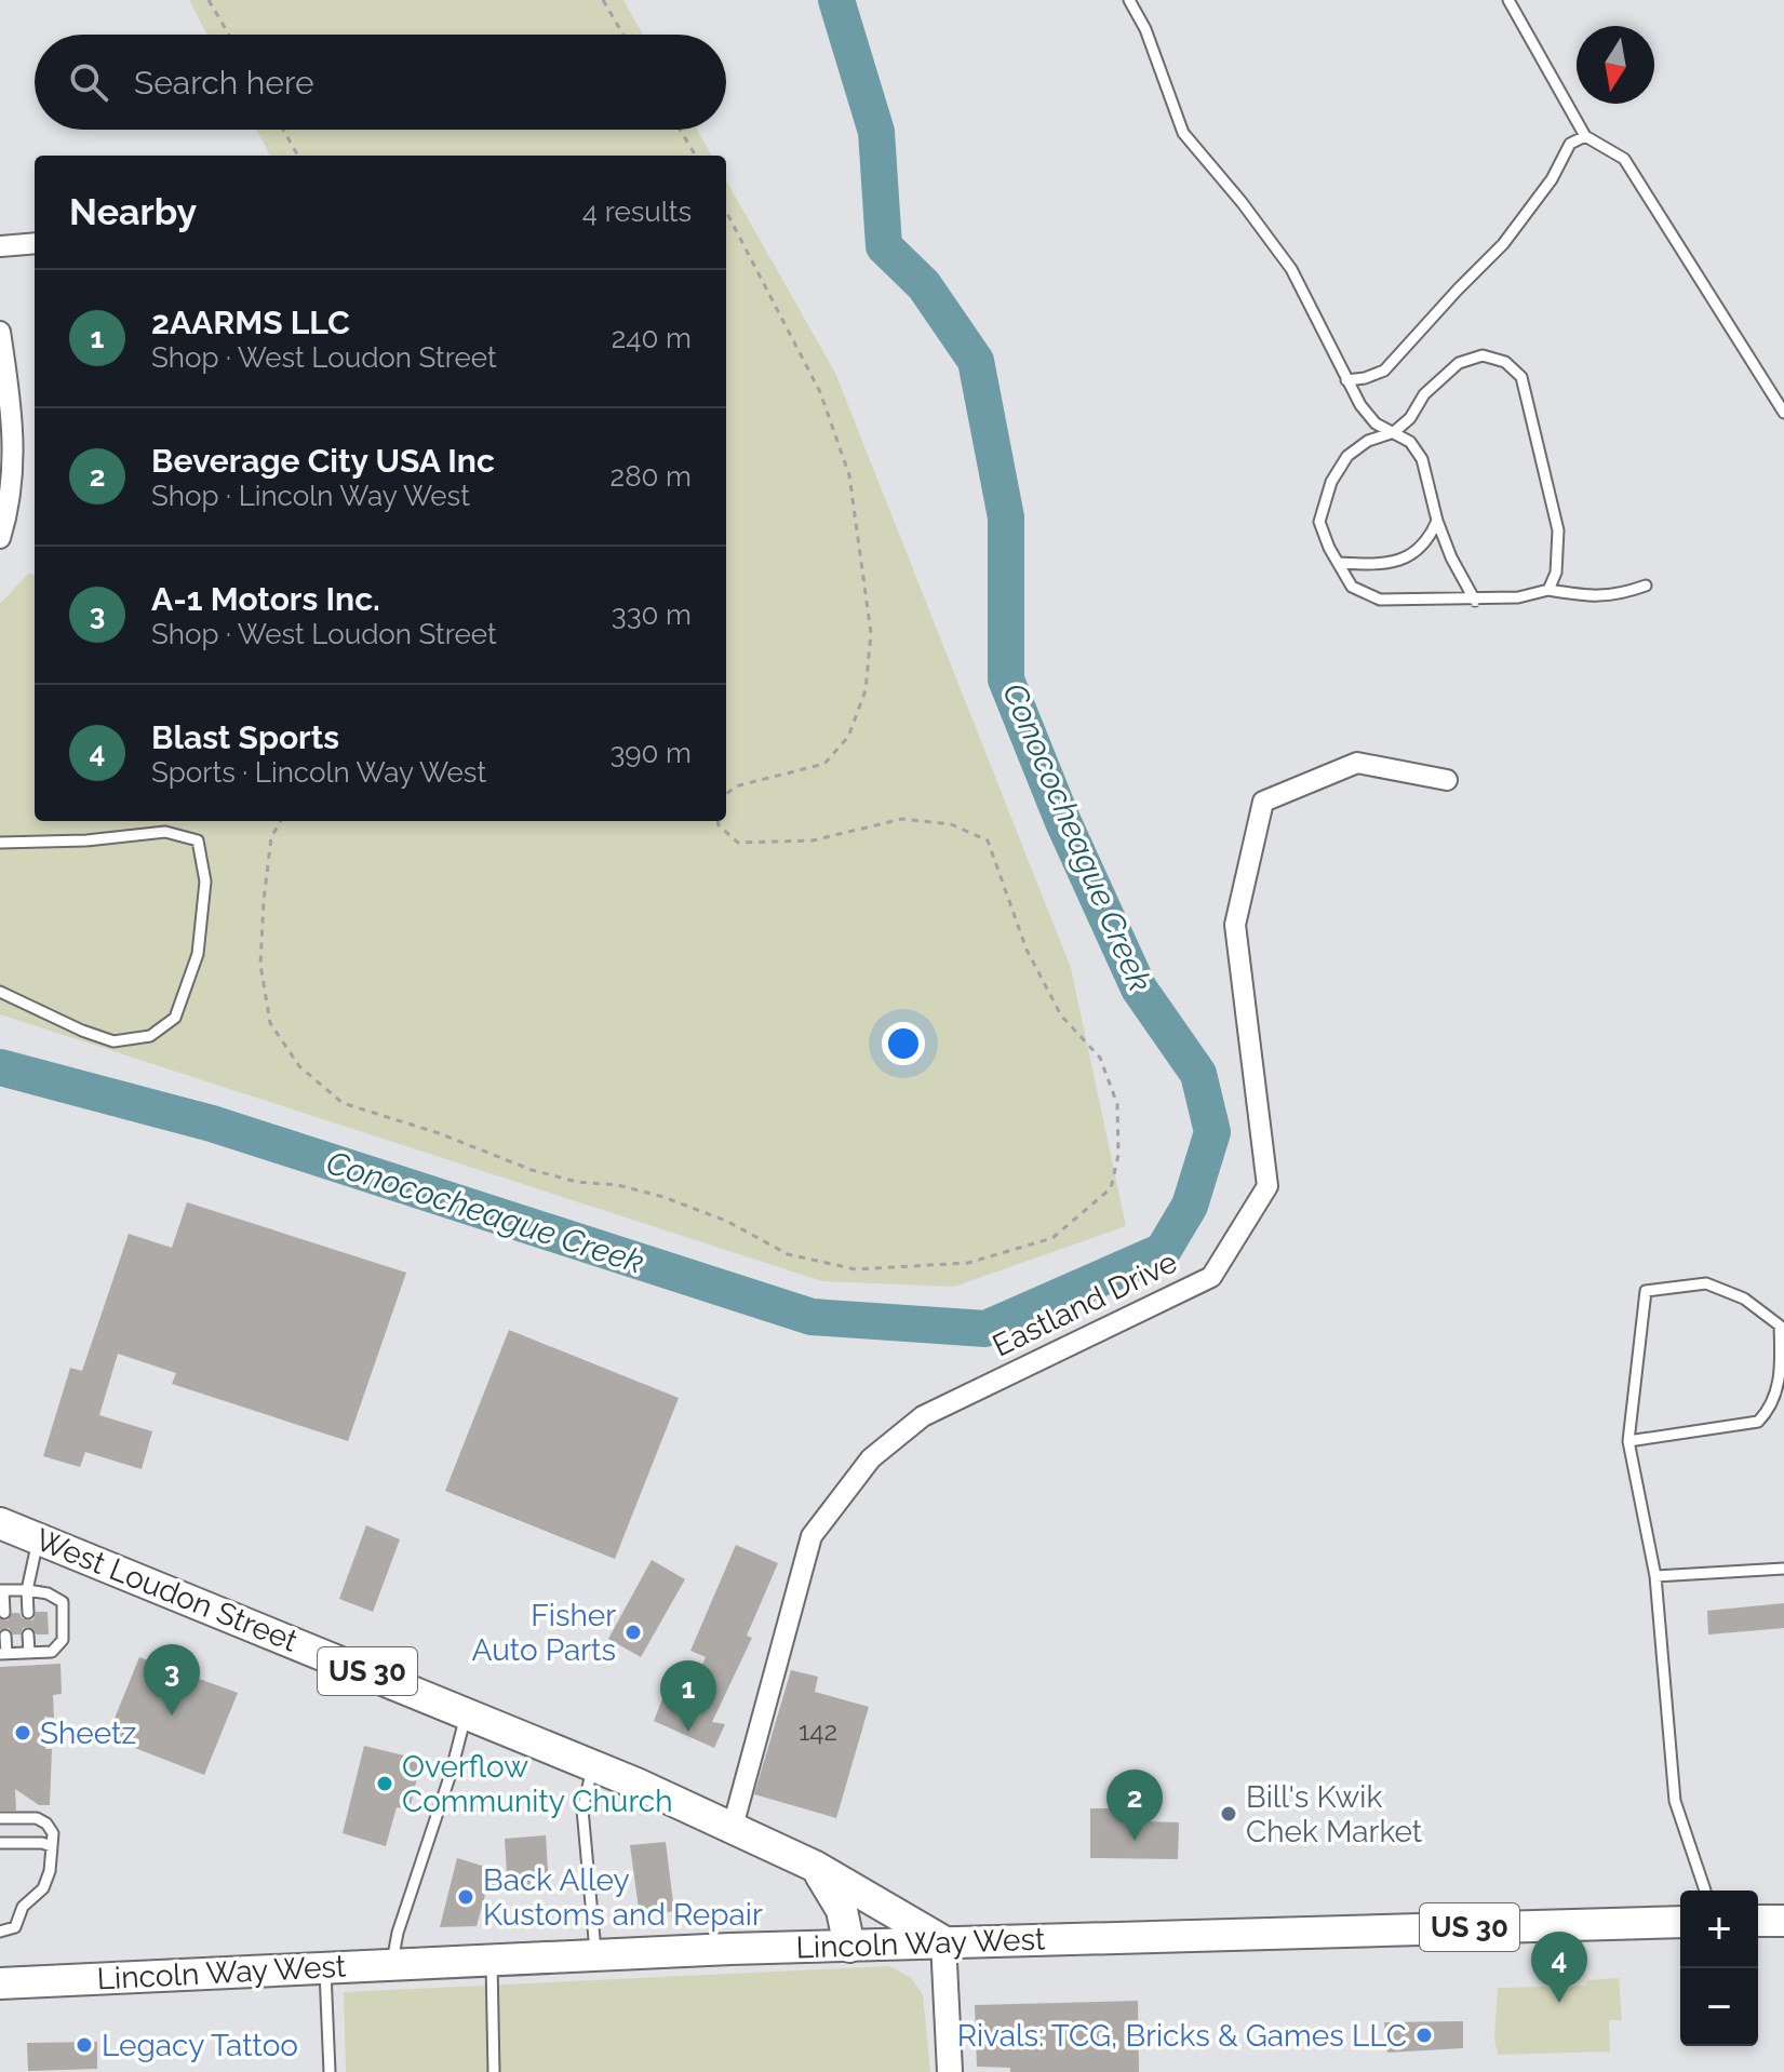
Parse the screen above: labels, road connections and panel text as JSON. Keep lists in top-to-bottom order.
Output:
{
  "streets": {
    "highway": ["West Loudon Street", "US 30", "Lincoln Way West"],
    "street": ["Eastland Drive"]
  },
  "crossings": [
    ["Eastland Drive", "West Loudon Street"],
    ["West Loudon Street", "Lincoln Way West"]
  ],
  "water": ["Conococheague Creek"],
  "places": [
    "Fisher Auto Parts",
    "Sheetz",
    "Overflow Community Church",
    "Bill's Kwik Chek Market",
    "Back Alley Kustoms and Repair",
    "Rivals: TCG, Bricks & Games LLC",
    "Legacy Tattoo"
  ],
  "house_numbers": ["142"],
  "north": "bottom",
  "page": {
    "search": "Search here",
    "heading": ["Nearby", "4 results"],
    "list": [
      {
        "mark": "1",
        "name": "2AARMS LLC",
        "note": "Shop · West Loudon Street",
        "value": "240 m"
      },
      {
        "mark": "2",
        "name": "Beverage City USA Inc",
        "note": "Shop · Lincoln Way West",
        "value": "280 m"
      },
      {
        "mark": "3",
        "name": "A-1 Motors Inc.",
        "note": "Shop · West Loudon Street",
        "value": "330 m"
      },
      {
        "mark": "4",
        "name": "Blast Sports",
        "note": "Sports · Lincoln Way West",
        "value": "390 m"
      }
    ],
    "pins": [
      "3",
      "1",
      "2",
      "4"
    ],
    "map_buttons": ["+", "−"]
  }
}
